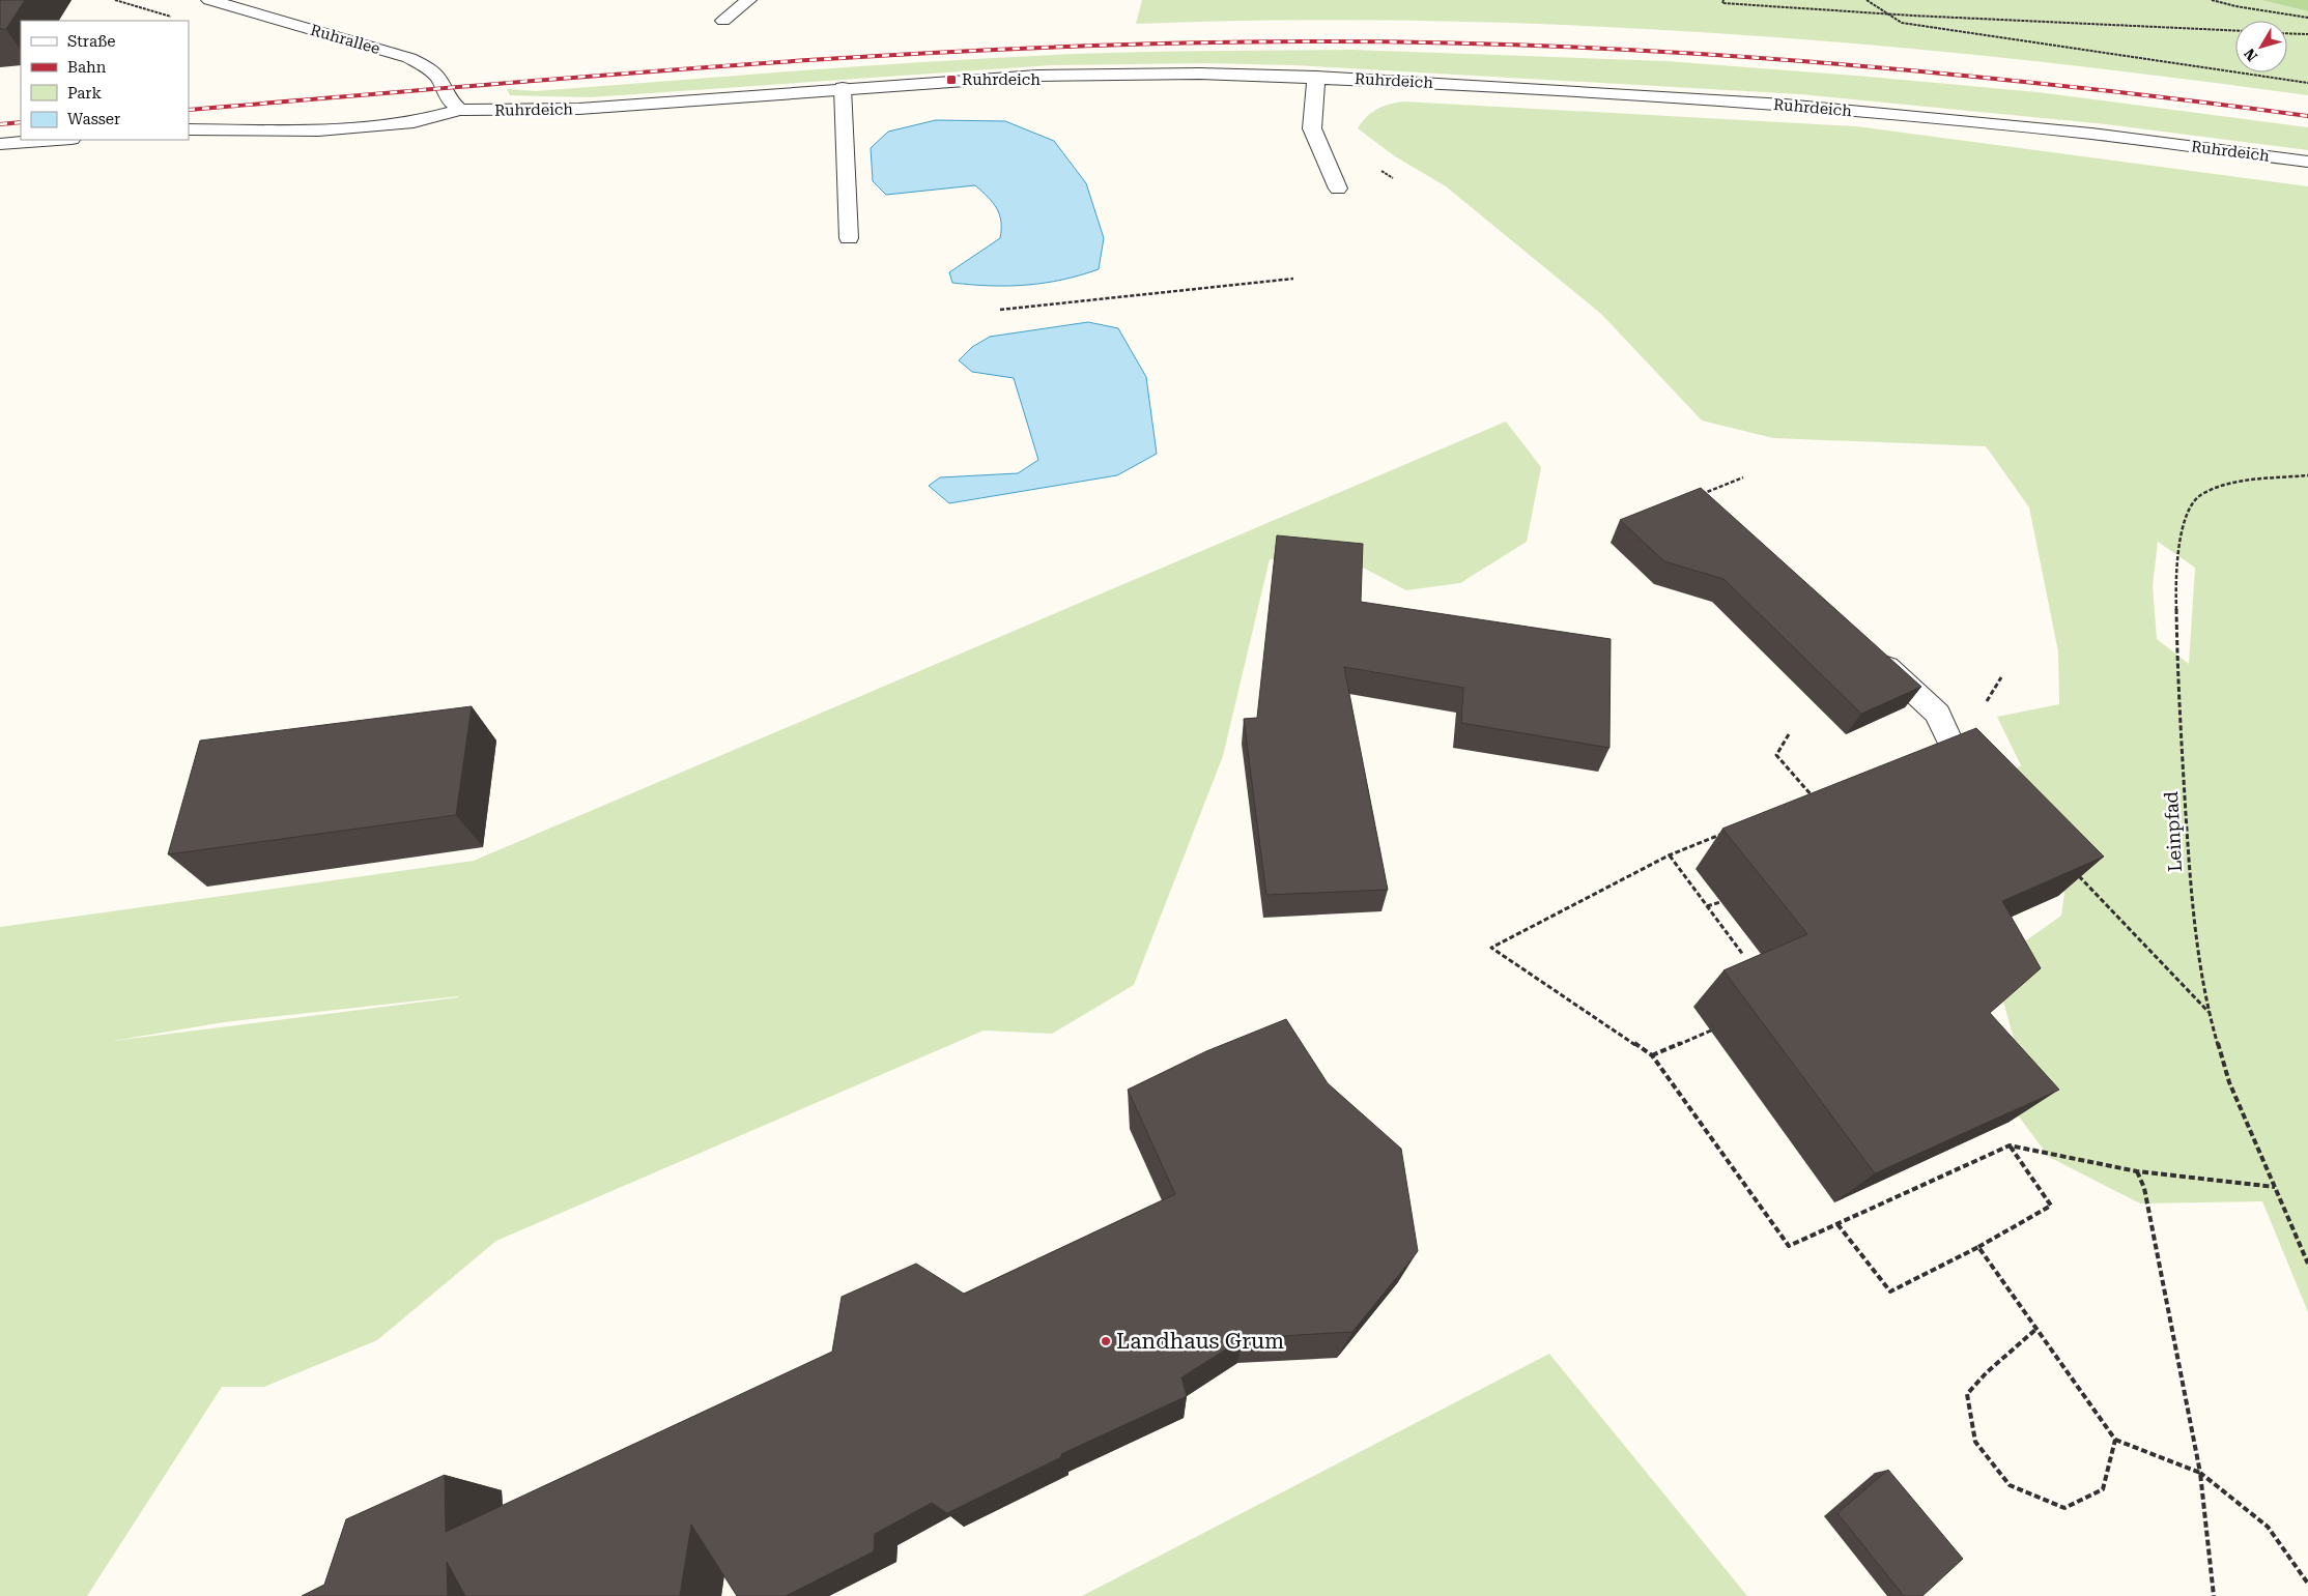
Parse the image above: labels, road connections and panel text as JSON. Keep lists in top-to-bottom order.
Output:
{
  "streets": {
    "street": ["Ruhrallee", "Ruhrdeich"],
    "path": ["Leinpfad"]
  },
  "crossings": [
    ["Ruhrallee", "Ruhrdeich"]
  ],
  "places": {
    "transit": ["Ruhrdeich"],
    "other": ["Landhaus Grum"]
  },
  "legend": [
    "Straße",
    "Bahn",
    "Park",
    "Wasser"
  ],
  "north": "bottom left"
}
